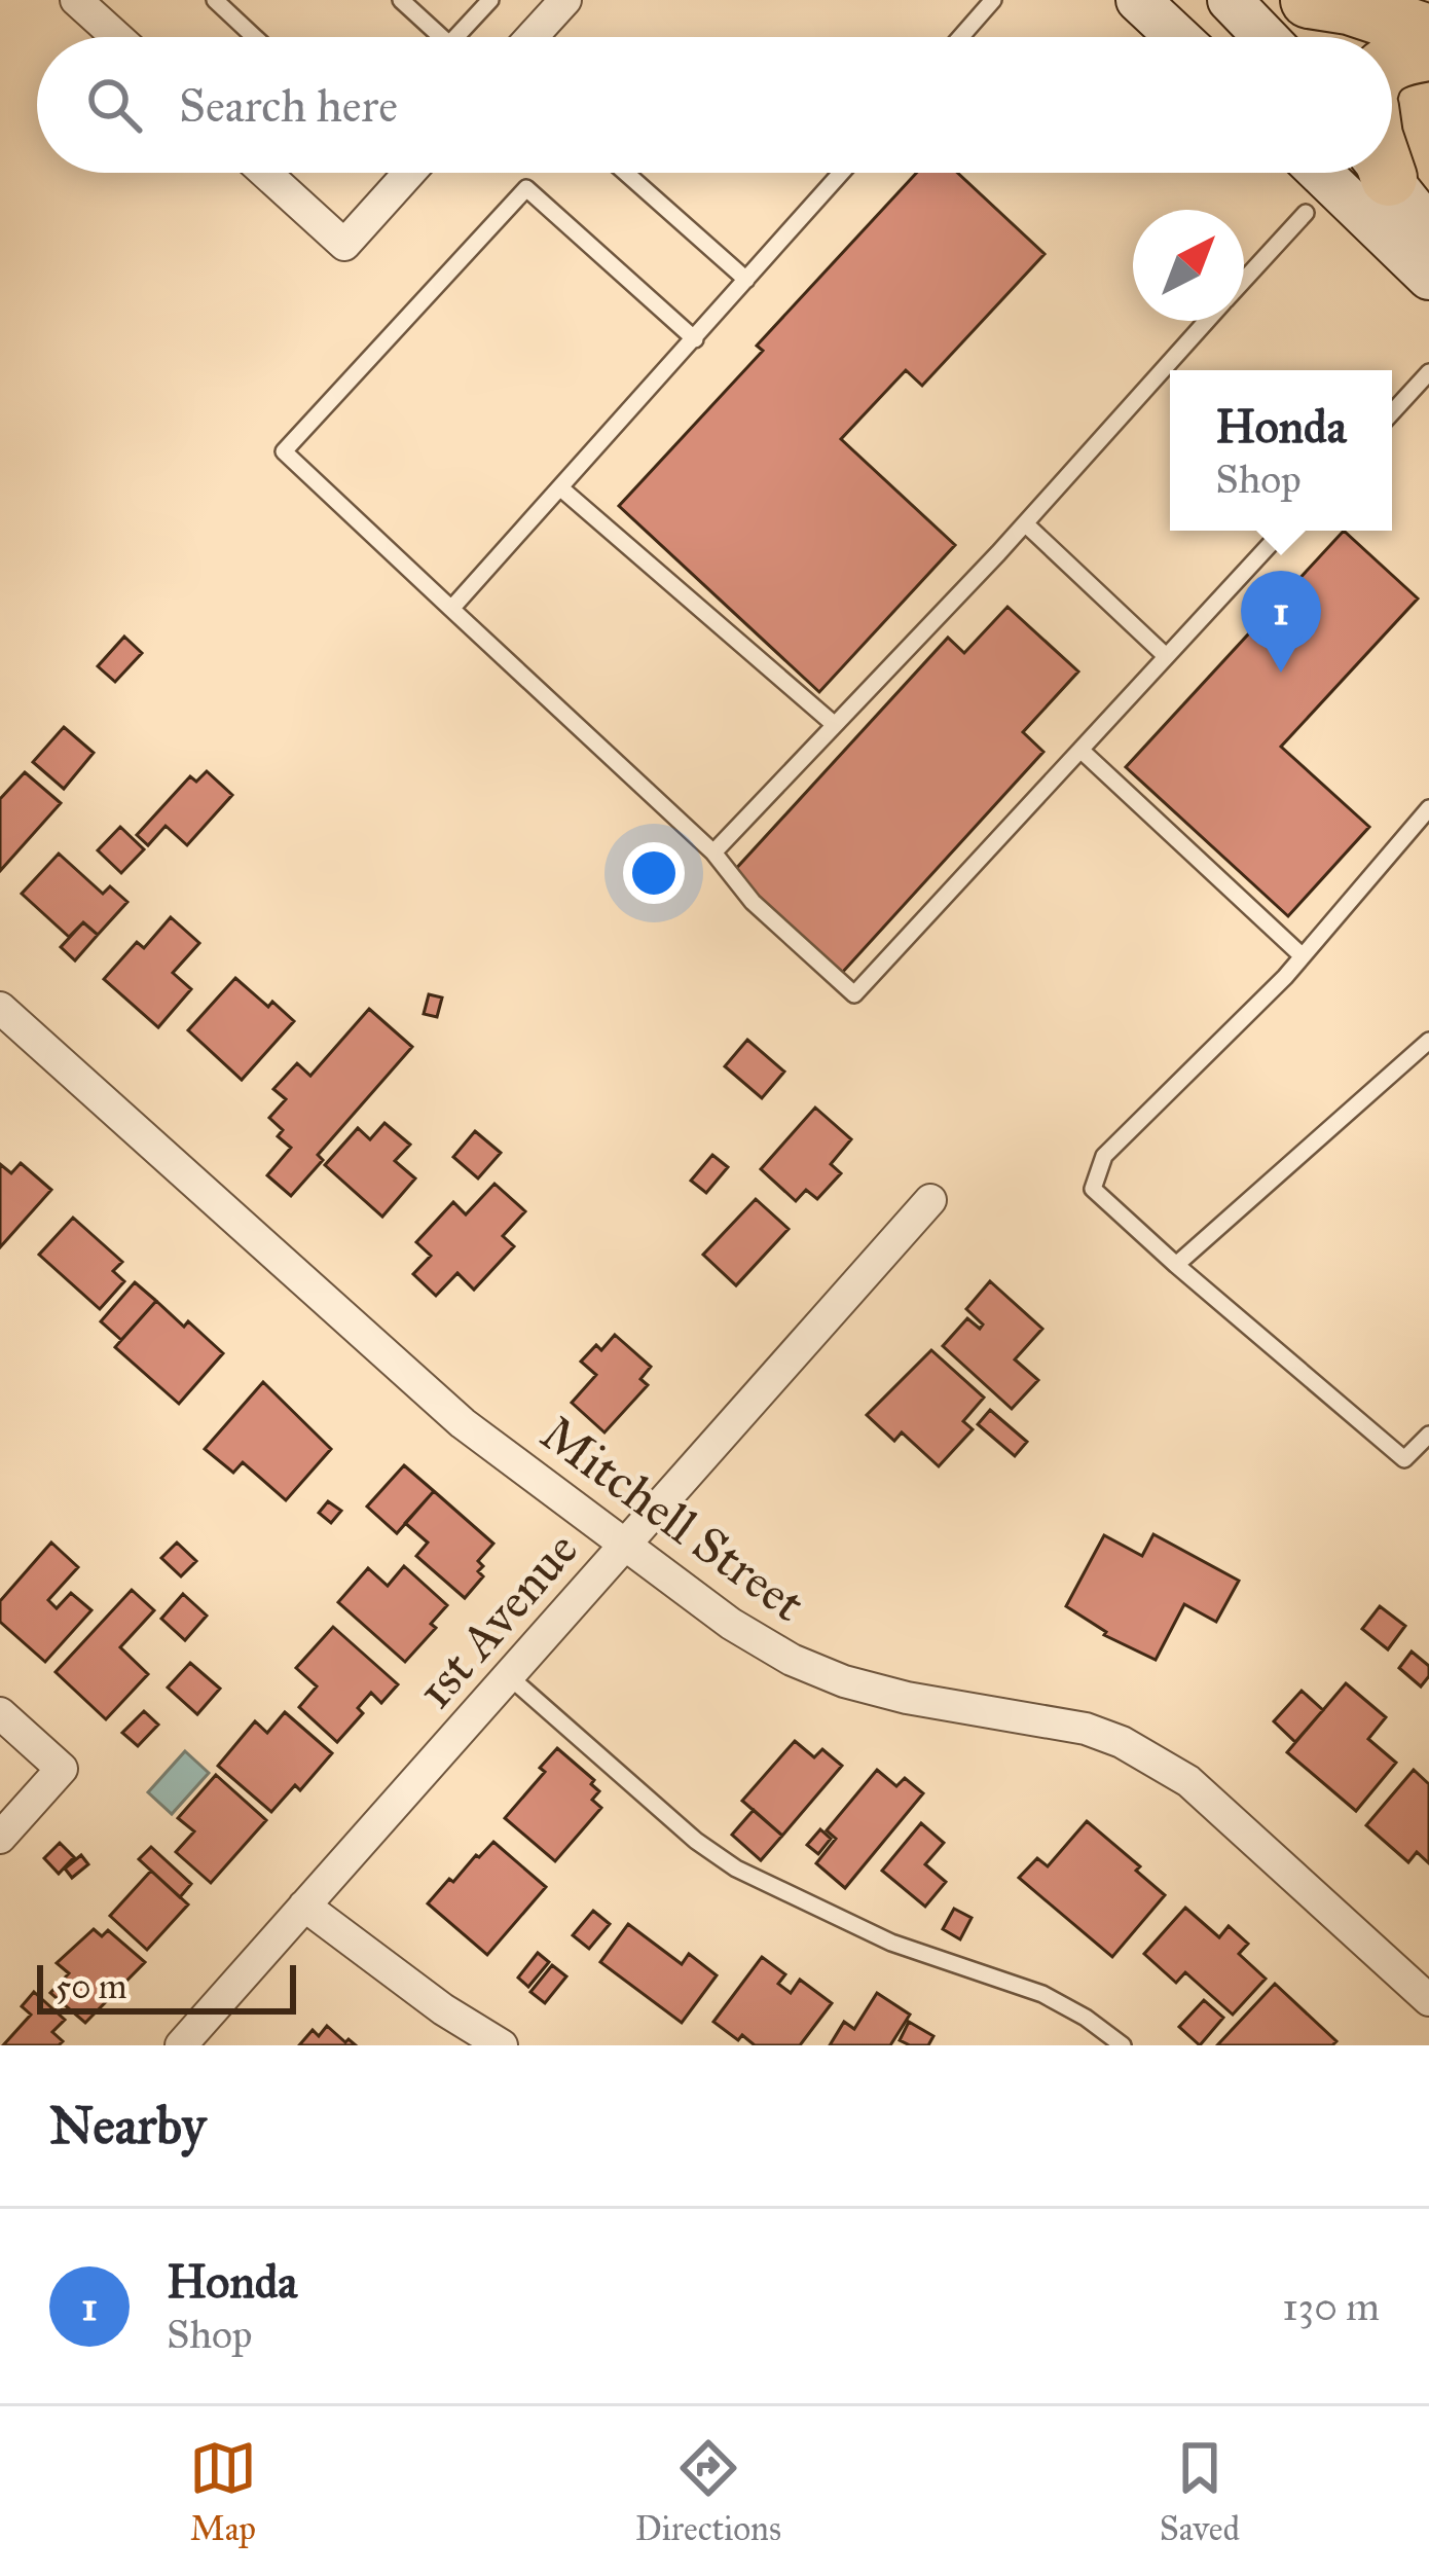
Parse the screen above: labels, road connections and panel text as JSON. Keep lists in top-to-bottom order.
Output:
{
  "streets": {
    "street": ["Mitchell Street", "1st Avenue"]
  },
  "crossings": [
    ["Mitchell Street", "1st Avenue"]
  ],
  "scale_bar": "50 m",
  "north": "top right",
  "page": {
    "search": "Search here",
    "popup": ["Honda", "Shop"],
    "pins": "1",
    "scale": "50 m",
    "heading": "Nearby",
    "list": [
      {
        "mark": "1",
        "name": "Honda",
        "note": "Shop",
        "value": "130 m"
      }
    ],
    "nav": ["Map", "Directions", "Saved"]
  }
}
